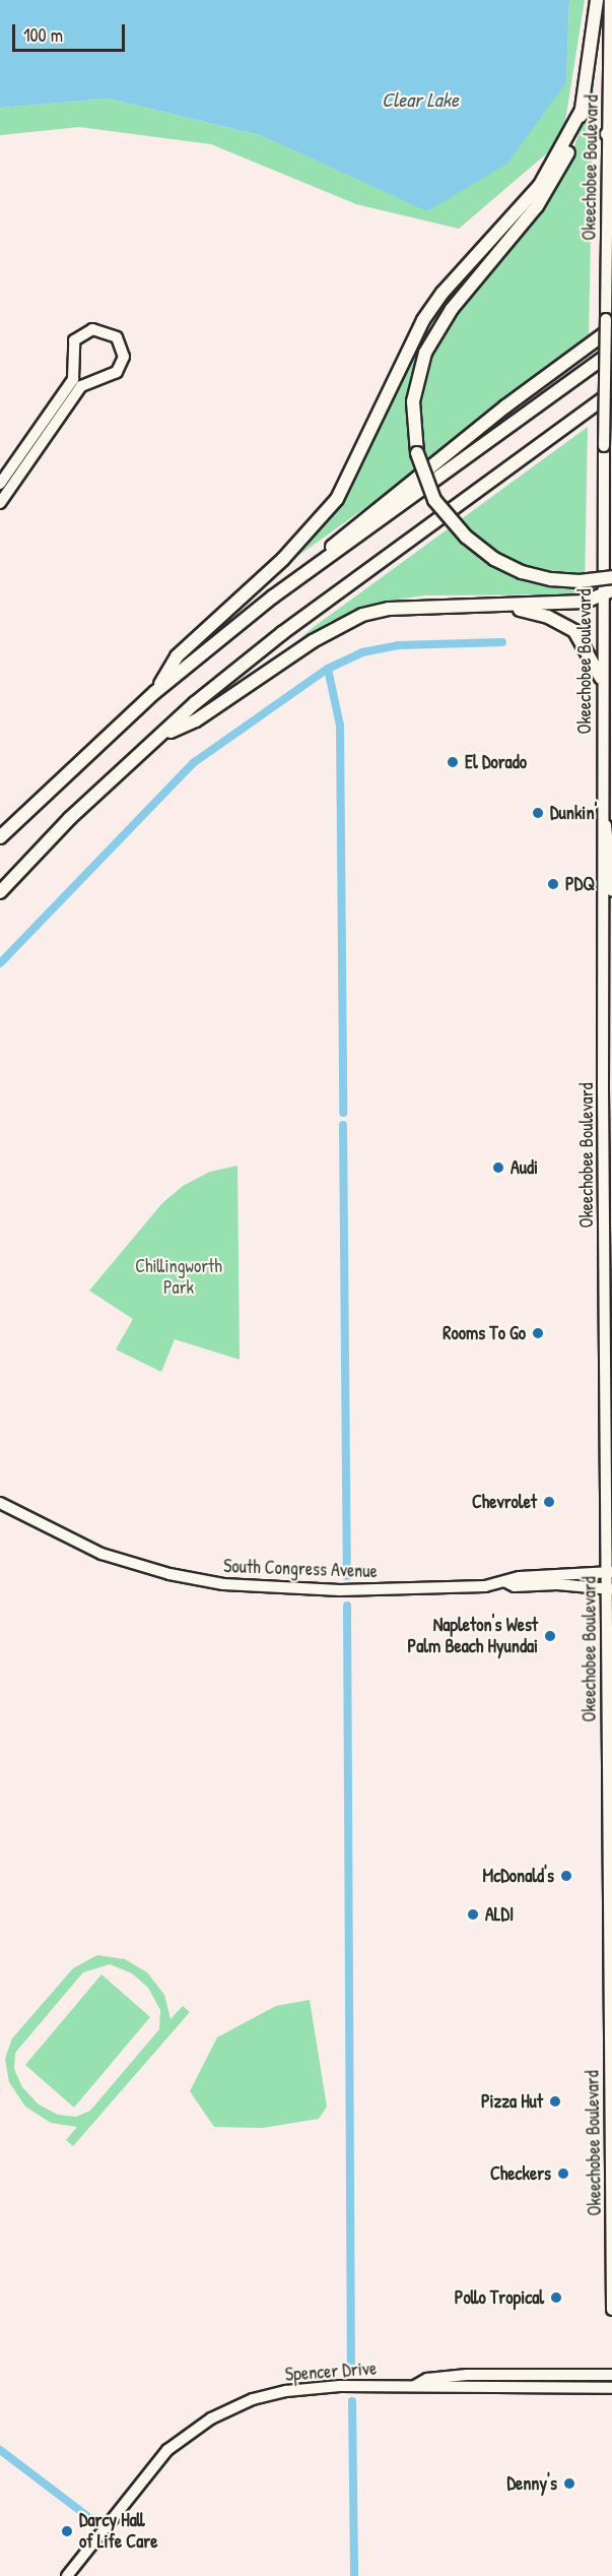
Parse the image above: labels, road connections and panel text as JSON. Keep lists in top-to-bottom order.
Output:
{
  "streets": {
    "main road": ["Okeechobee Boulevard", "South Congress Avenue", "Spencer Drive"]
  },
  "crossings": [
    ["Okeechobee Boulevard", "South Congress Avenue"]
  ],
  "water": ["Clear Lake"],
  "parks": ["Chillingworth Park"],
  "places": [
    "El Dorado",
    "Dunkin'",
    "PDQ",
    "Audi",
    "Rooms To Go",
    "Chevrolet",
    "Napleton's West Palm Beach Hyundai",
    "McDonald's",
    "ALDI",
    "Pizza Hut",
    "Checkers",
    "Pollo Tropical",
    "Denny's",
    "Darcy Hall of Life Care"
  ],
  "scale_bar": "100 m"
}
